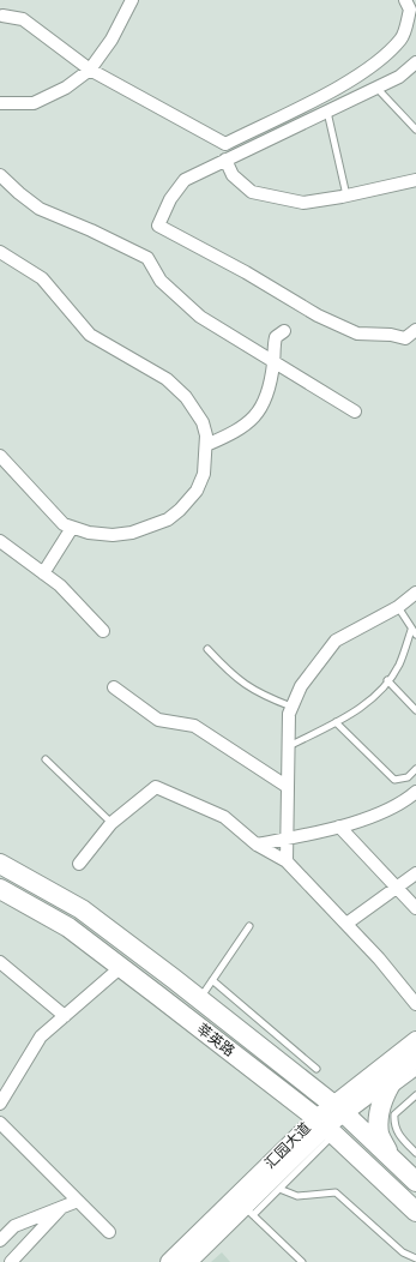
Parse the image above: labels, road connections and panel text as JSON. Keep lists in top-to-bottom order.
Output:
{
  "streets": {
    "main road": ["莘英路", "汇园大道"]
  },
  "crossings": [
    ["莘英路", "汇园大道"]
  ]
}
